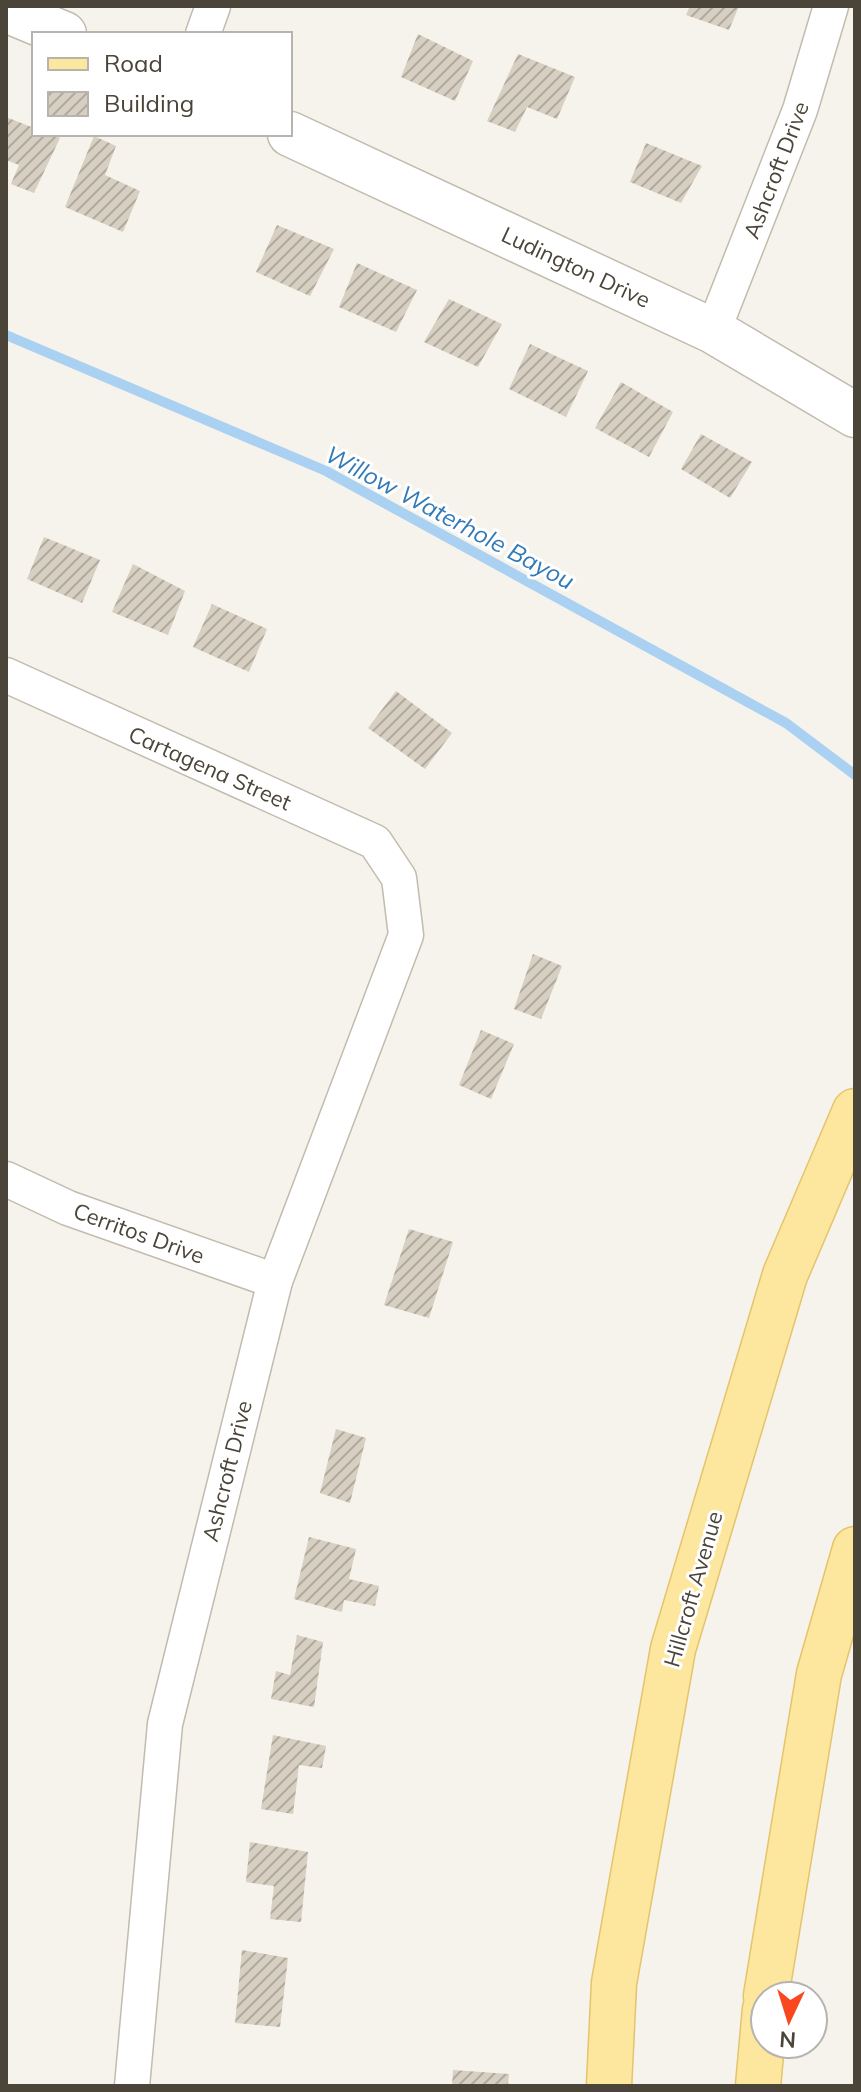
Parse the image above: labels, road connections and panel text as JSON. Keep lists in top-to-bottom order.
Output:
{
  "streets": {
    "main road": ["Hillcroft Avenue"],
    "street": [
      "Ashcroft Drive",
      "Ludington Drive",
      "Cartagena Street",
      "Cerritos Drive"
    ]
  },
  "crossings": [
    ["Ashcroft Drive", "Ludington Drive"],
    ["Ashcroft Drive", "Cartagena Street"],
    ["Ashcroft Drive", "Cerritos Drive"]
  ],
  "water": ["Willow Waterhole Bayou"],
  "legend": ["Road", "Building"],
  "north": "bottom"
}
